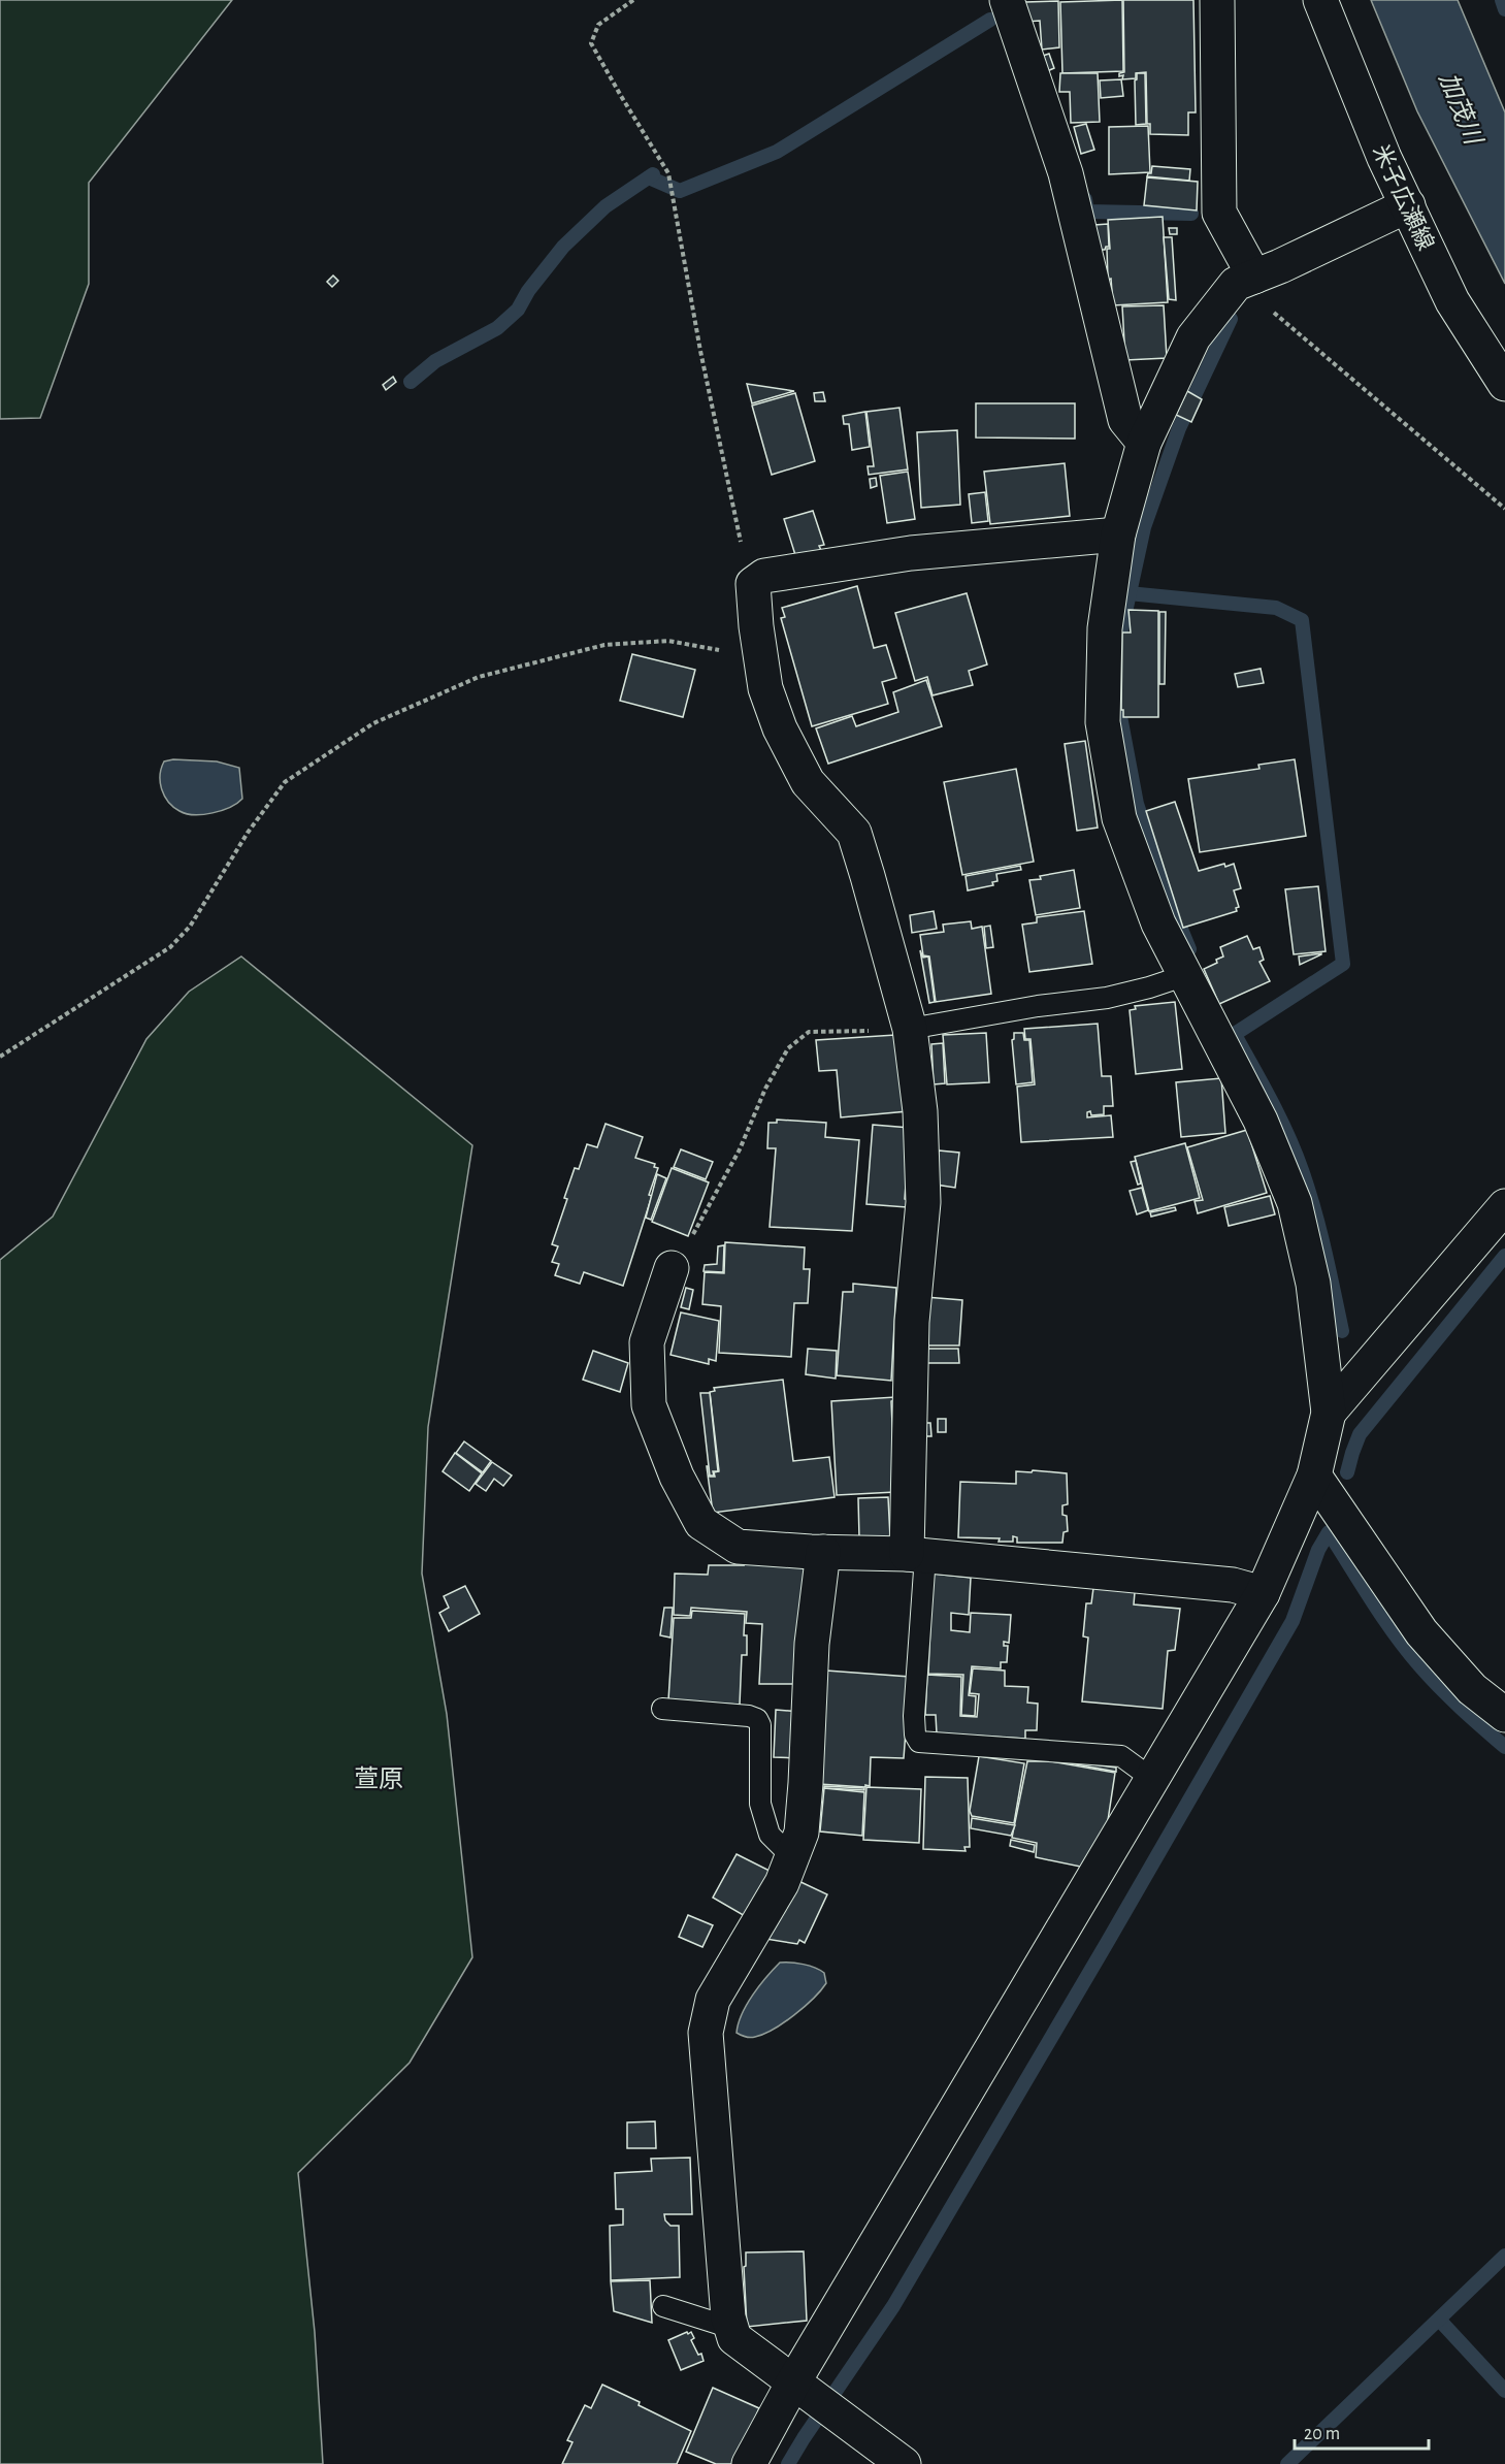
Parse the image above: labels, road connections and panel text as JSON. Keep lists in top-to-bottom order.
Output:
{
  "streets": {
    "street": ["米子広瀬線"]
  },
  "districts": ["萱原"],
  "water": ["加茂川"],
  "scale_bar": "20 m"
}
